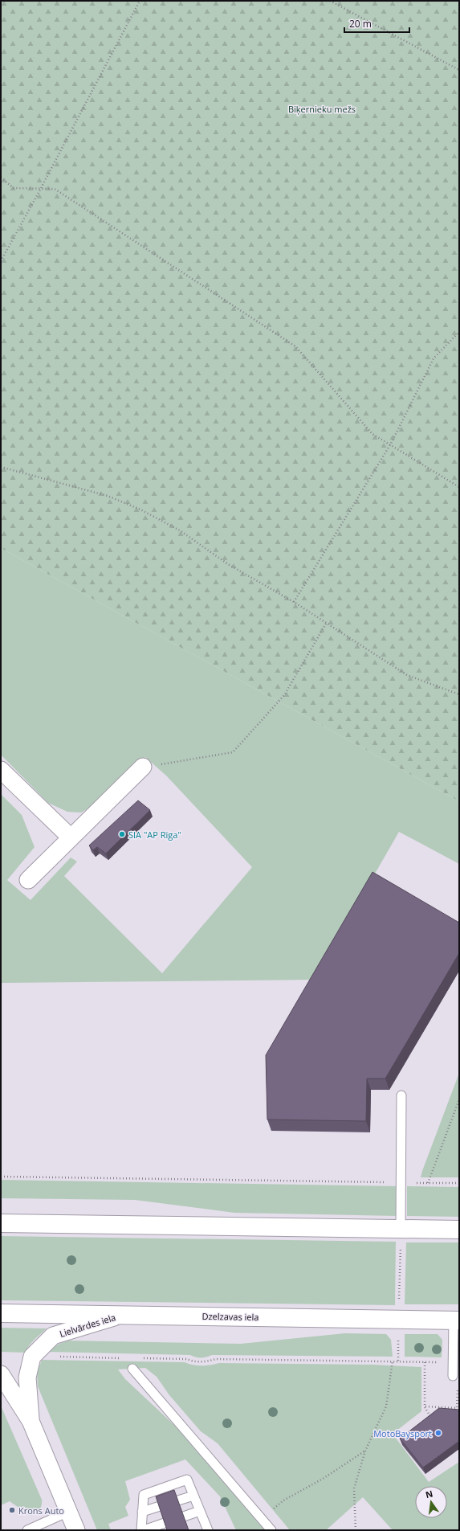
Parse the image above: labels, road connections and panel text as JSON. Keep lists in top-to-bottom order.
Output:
{
  "streets": {
    "main road": ["Dzelzavas iela"],
    "street": ["Lielvārdes iela"]
  },
  "crossings": [
    ["Dzelzavas iela", "Lielvārdes iela"]
  ],
  "parks": ["Biķernieku mežs"],
  "places": ["SIA \"AP Rīga\"", "MotoBaysport", "Krons Auto"],
  "scale_bar": "20 m",
  "north": "top"
}
